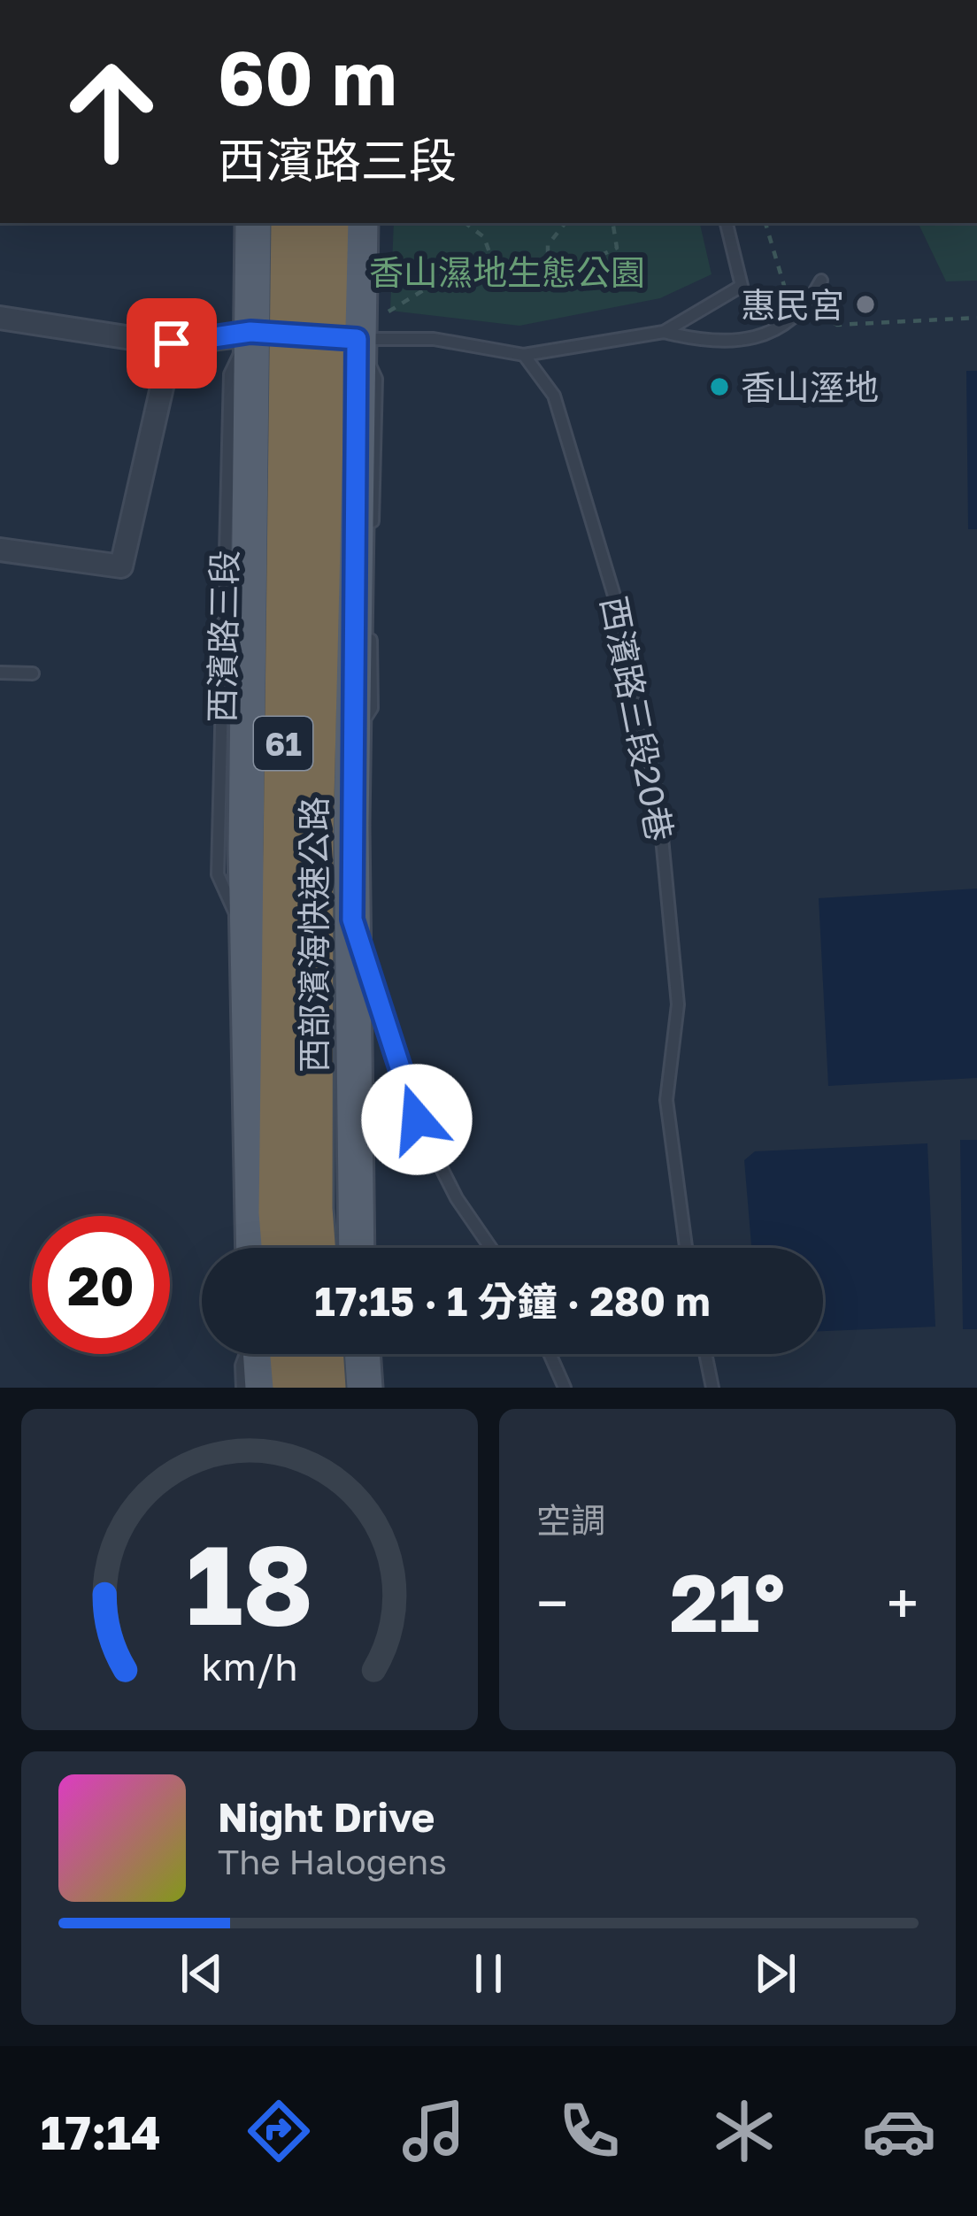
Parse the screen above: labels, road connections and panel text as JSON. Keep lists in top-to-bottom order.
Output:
{
  "streets": {
    "highway": ["61", "西部濱海快速公路"],
    "main road": ["西濱路三段"],
    "lane": ["西濱路三段20巷"]
  },
  "crossings": [
    ["西濱路三段", "西部濱海快速公路"]
  ],
  "parks": ["香山濕地生態公園"],
  "places": ["惠民宮", "香山溼地"],
  "page": {
    "turn": ["60 m", "西濱路三段"],
    "limit": "20",
    "trip": "17:15 · 1 分鐘 · 280 m",
    "tile": "空調",
    "heat": ["−", "21°", "+"],
    "song": ["Night Drive", "The Halogens"],
    "tabs": "17:14",
    "gauge": ["18", "km/h"]
  }
}
